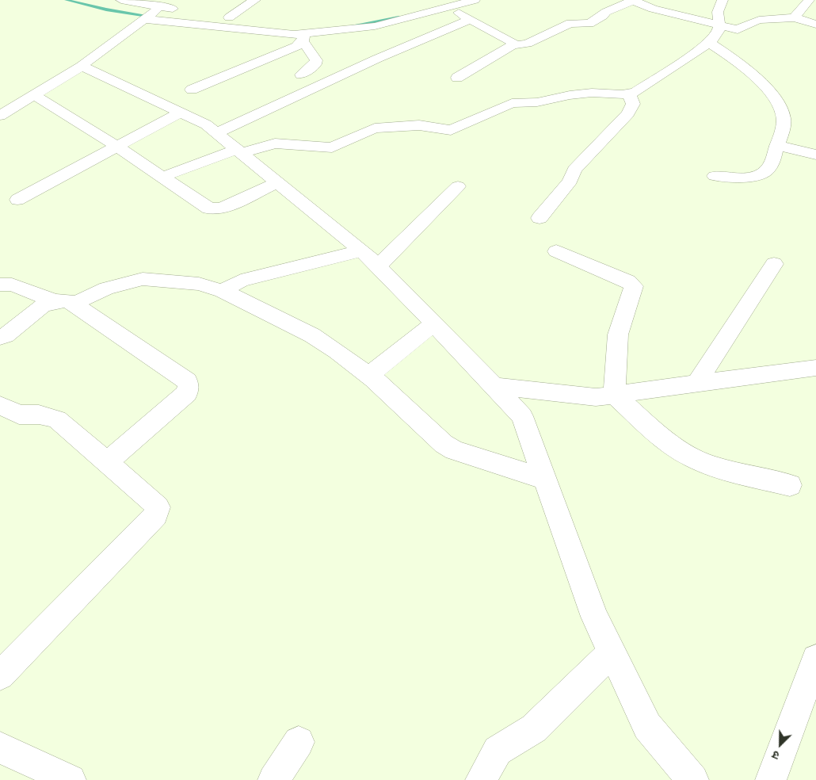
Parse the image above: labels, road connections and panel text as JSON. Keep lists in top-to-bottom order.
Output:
{
  "north": "bottom left"
}
